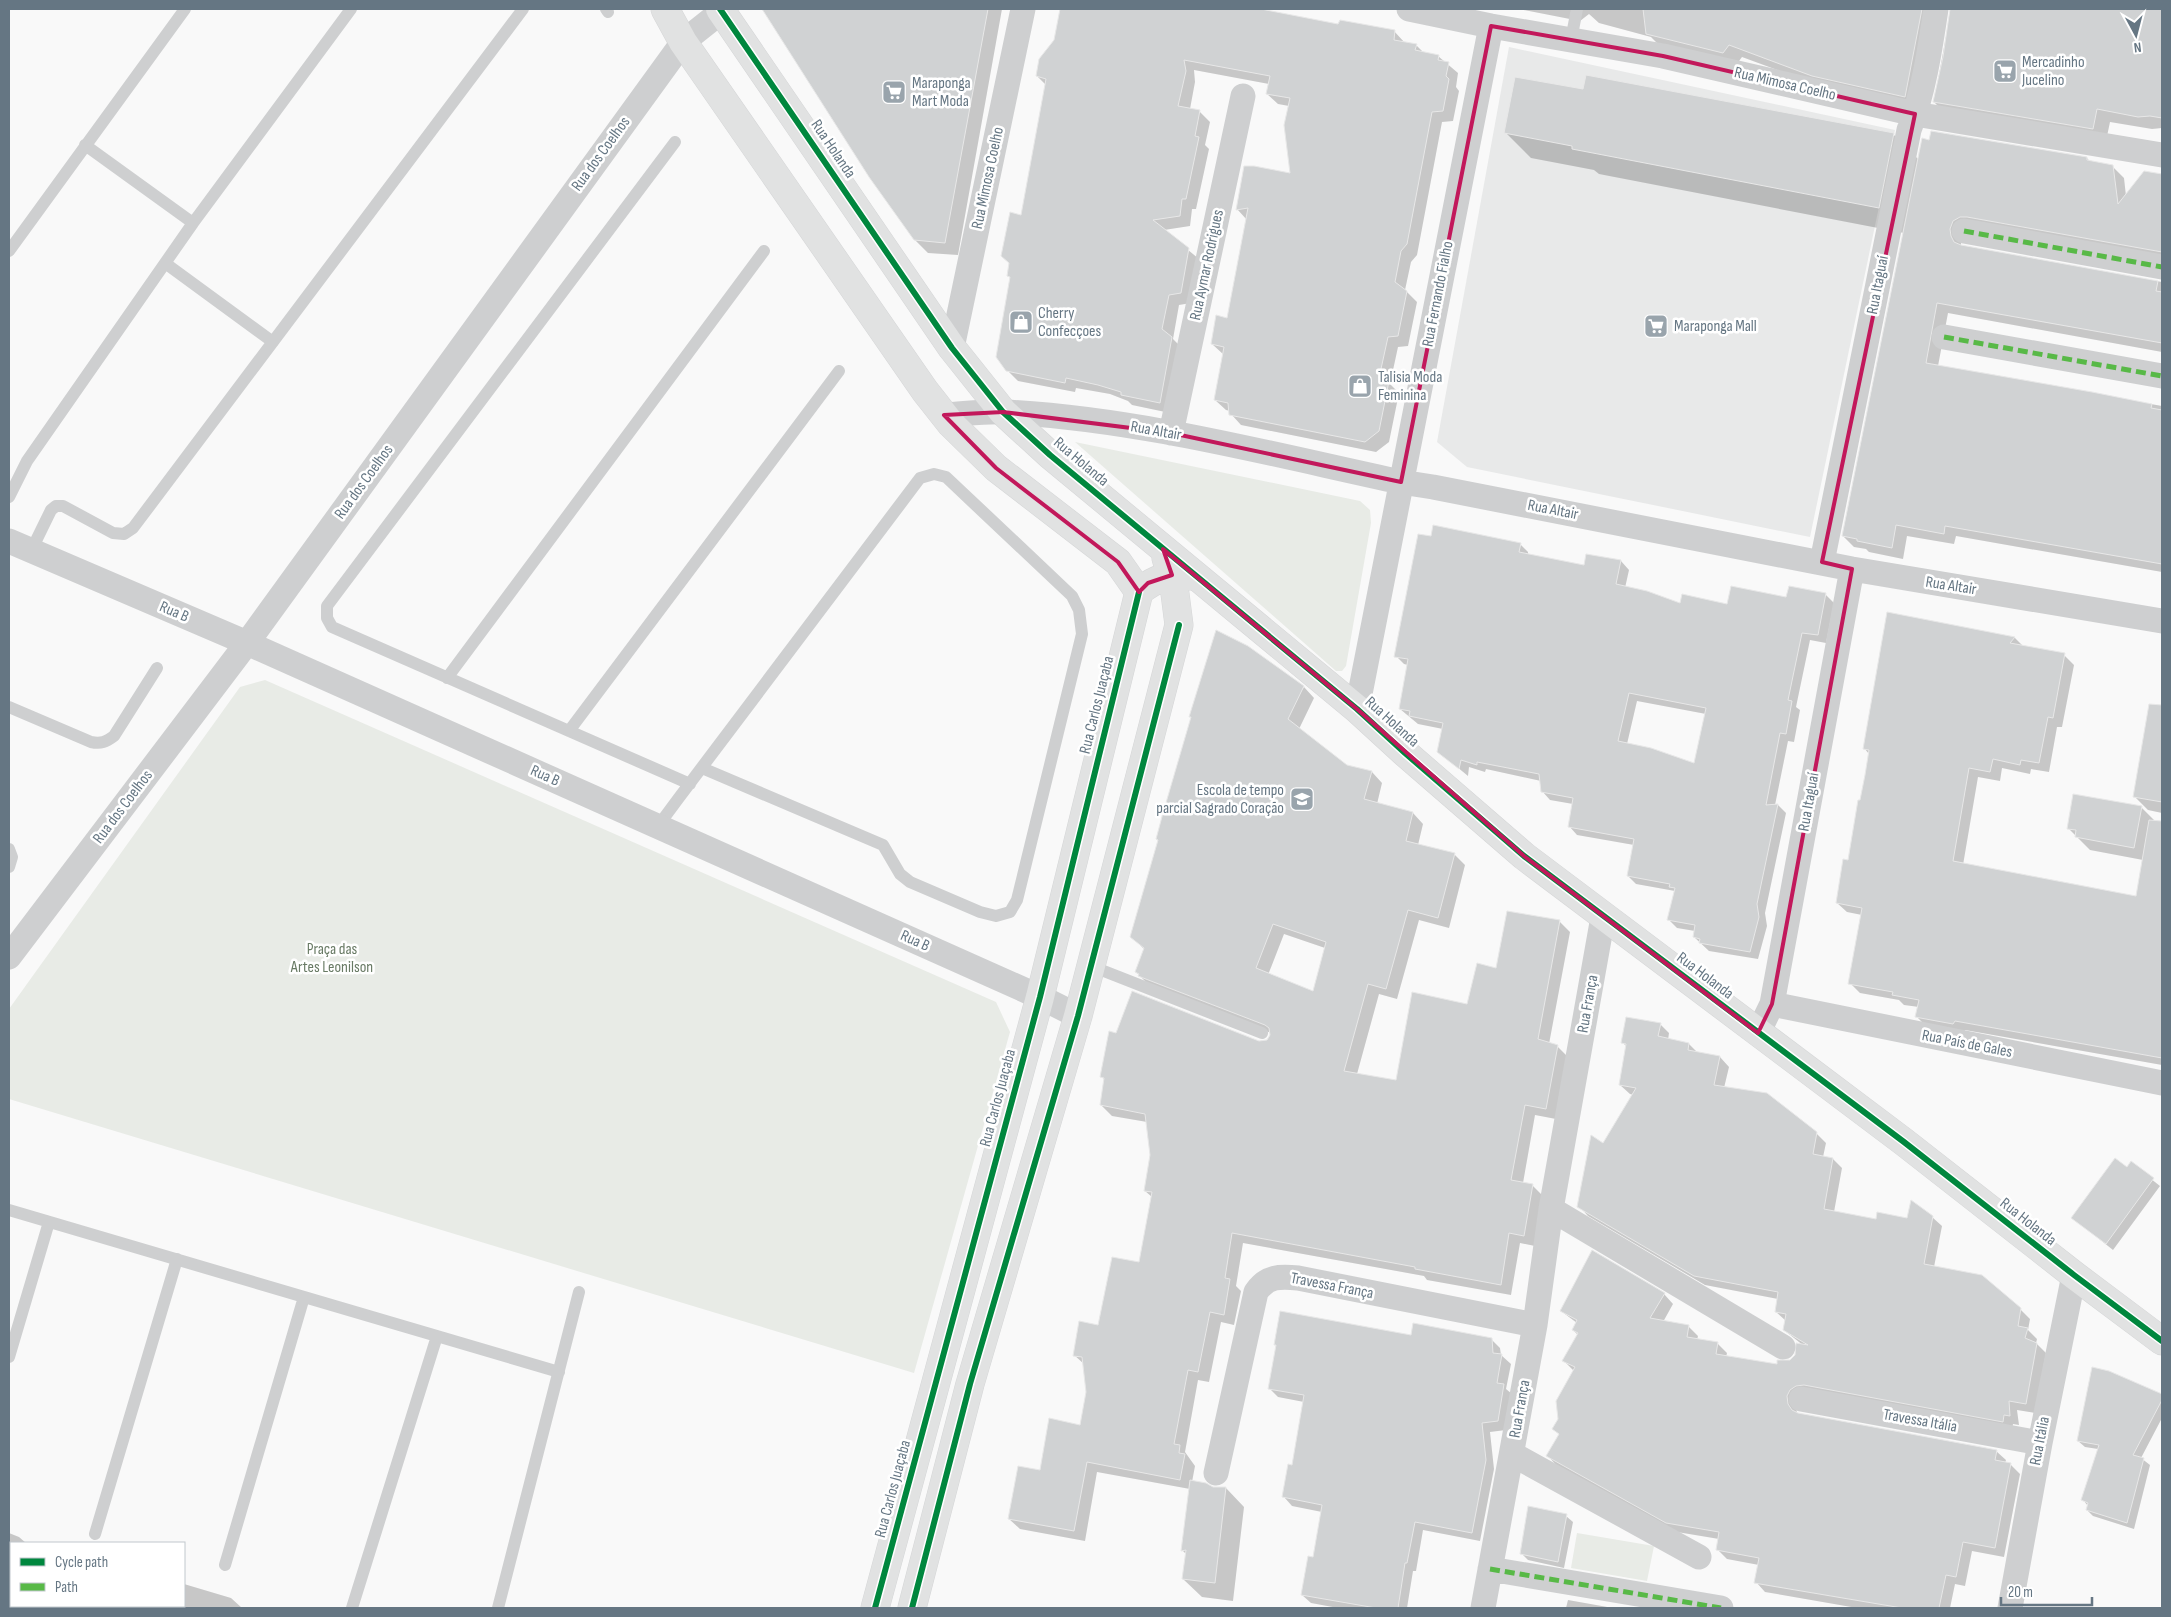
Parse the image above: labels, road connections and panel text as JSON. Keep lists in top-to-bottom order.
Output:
{
  "streets": {
    "street": [
      "Rua Mimosa Coelho",
      "Rua Holanda",
      "Rua dos Coelhos",
      "Rua Aymar Rodrigues",
      "Rua Itaguaí",
      "Rua Fernando Fialho",
      "Rua Altair",
      "Rua B",
      "Rua Carlos Juaçaba",
      "Rua França",
      "Rua País de Gales",
      "Travessa França",
      "Travessa Itália",
      "Rua Itália"
    ]
  },
  "crossings": [
    ["Rua Mimosa Coelho", "Rua Holanda"],
    ["Rua Mimosa Coelho", "Rua Itaguaí"],
    ["Rua Mimosa Coelho", "Rua Fernando Fialho"],
    ["Rua Holanda", "Rua dos Coelhos"],
    ["Rua Holanda", "Rua Itaguaí"],
    ["Rua Holanda", "Rua Fernando Fialho"],
    ["Rua Holanda", "Rua Altair"],
    ["Rua Holanda", "Rua França"],
    ["Rua Holanda", "Rua Itália"],
    ["Rua dos Coelhos", "Rua B"],
    ["Rua Aymar Rodrigues", "Rua Altair"],
    ["Rua Itaguaí", "Rua Altair"],
    ["Rua Itaguaí", "Rua País de Gales"],
    ["Rua Fernando Fialho", "Rua Altair"],
    ["Rua B", "Rua Carlos Juaçaba"],
    ["Rua França", "Travessa França"],
    ["Travessa Itália", "Rua Itália"]
  ],
  "parks": ["Praça das Artes Leonilson"],
  "places": {
    "supermarket": ["Mercadinho Jucelino", "Maraponga Mart Moda", "Maraponga Mall"],
    "shop": ["Cherry Confecçoes", "Talisia Moda Feminina"],
    "school or university": ["Escola de tempo parcial Sagrado Coração"]
  },
  "legend": ["Cycle path", "Path"],
  "scale_bar": "20 m",
  "north": "bottom"
}
